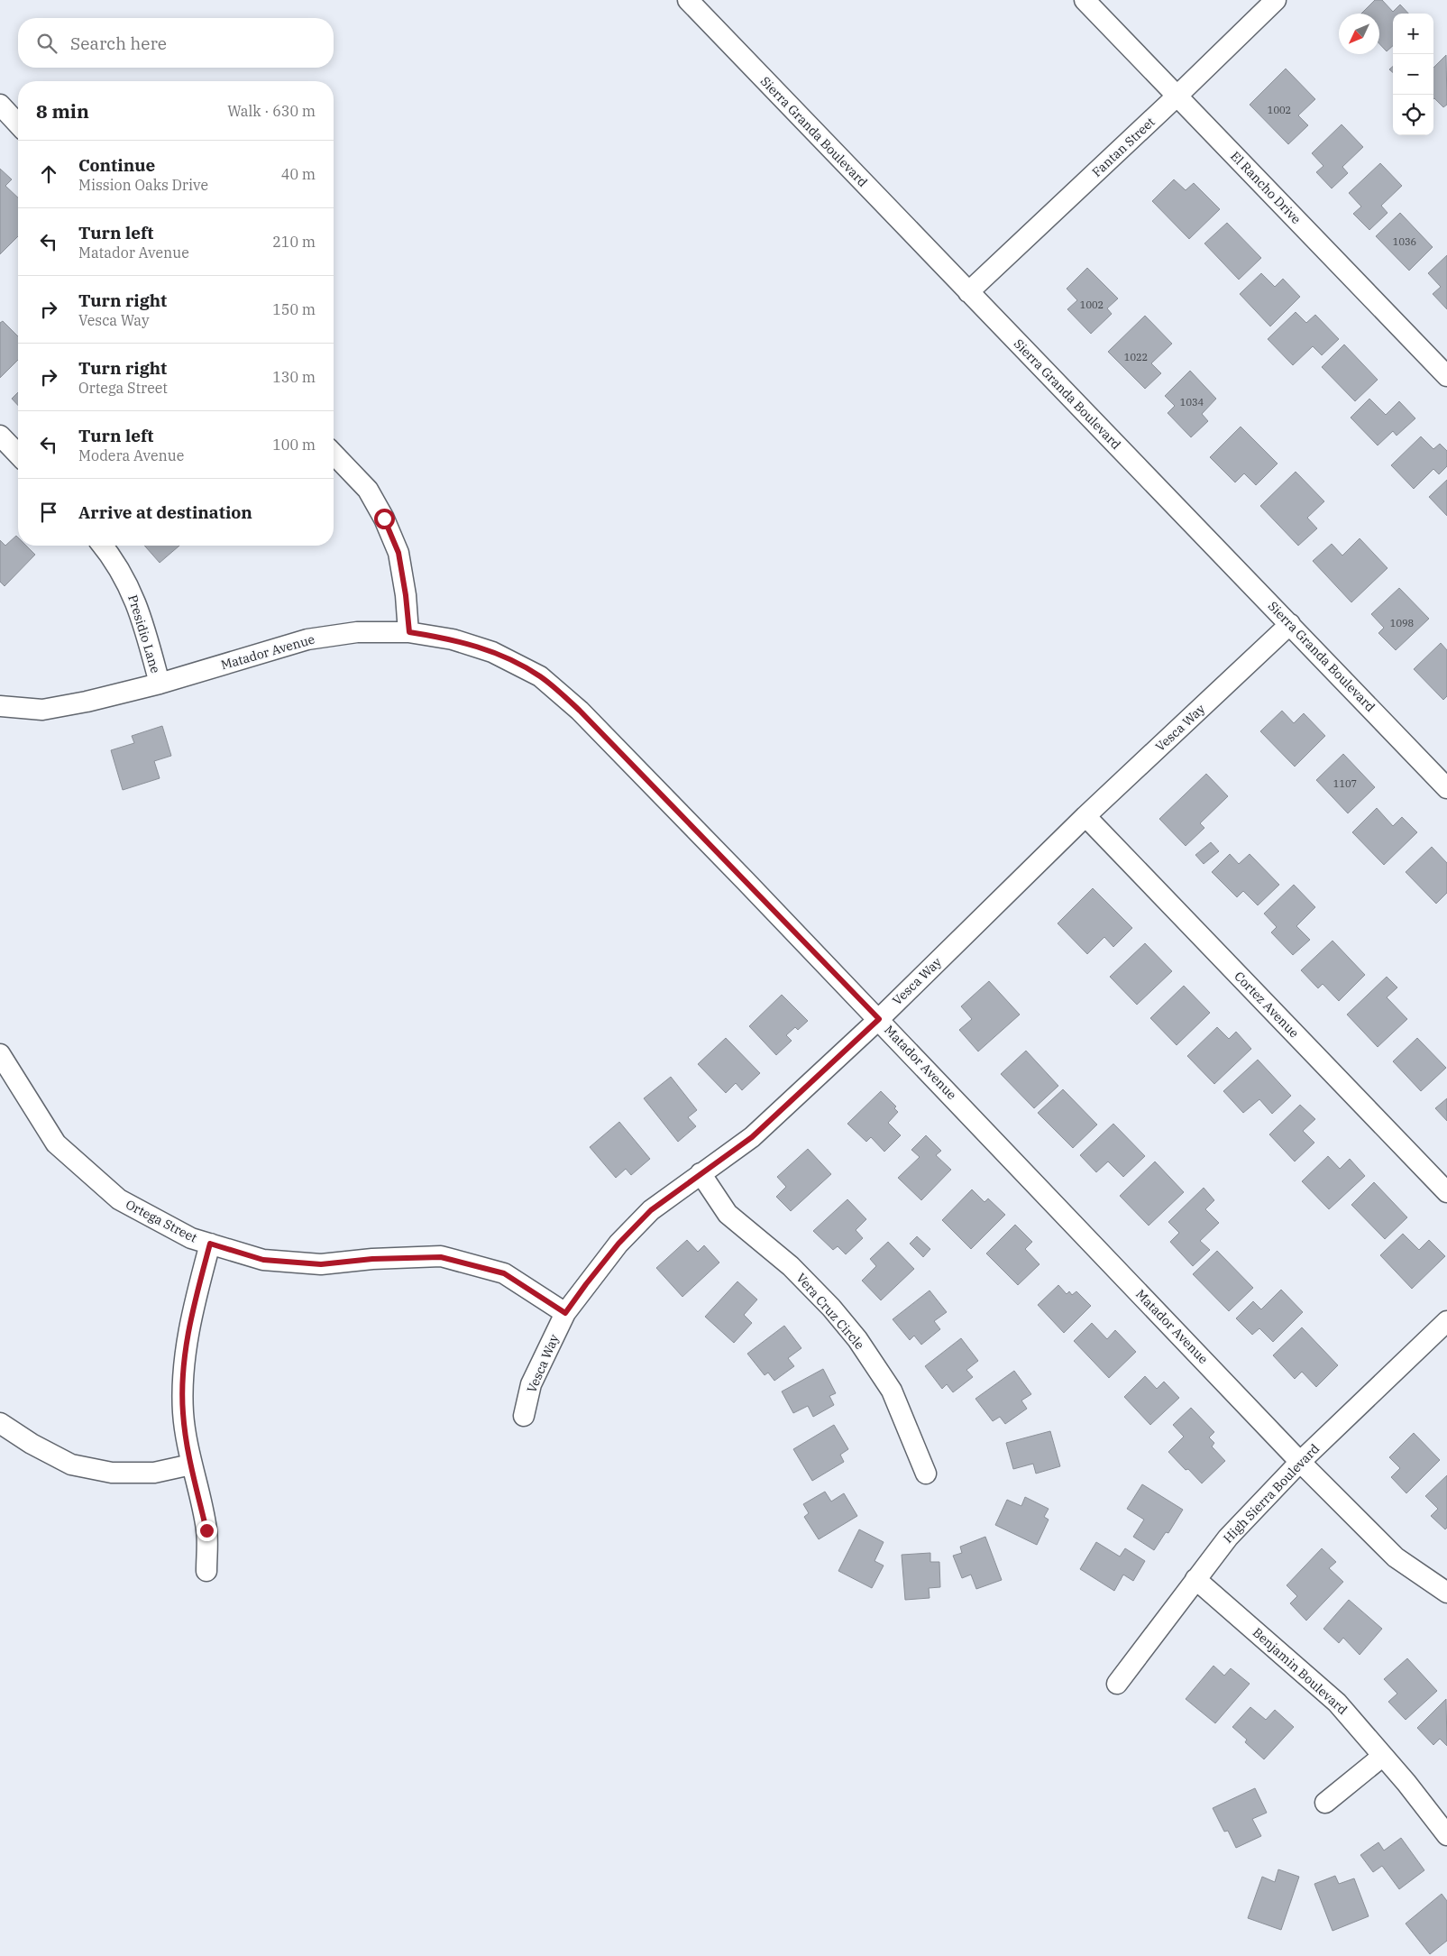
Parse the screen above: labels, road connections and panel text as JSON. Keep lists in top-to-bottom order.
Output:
{
  "streets": {
    "street": [
      "Sierra Granda Boulevard",
      "Fantan Street",
      "El Rancho Drive",
      "Presidio Lane",
      "Matador Avenue",
      "Vesca Way",
      "Cortez Avenue",
      "Ortega Street",
      "Vera Cruz Circle",
      "High Sierra Boulevard",
      "Benjamin Boulevard"
    ]
  },
  "crossings": [
    ["Sierra Granda Boulevard", "Fantan Street"],
    ["Sierra Granda Boulevard", "Vesca Way"],
    ["Fantan Street", "El Rancho Drive"],
    ["Presidio Lane", "Matador Avenue"],
    ["Matador Avenue", "Vesca Way"],
    ["Matador Avenue", "High Sierra Boulevard"],
    ["Vesca Way", "Cortez Avenue"],
    ["Vesca Way", "Ortega Street"],
    ["Vesca Way", "Vera Cruz Circle"],
    ["High Sierra Boulevard", "Benjamin Boulevard"]
  ],
  "house_numbers": [
    "1002",
    "1036",
    "1002",
    "1022",
    "1034",
    "1098",
    "1107"
  ],
  "north": "bottom left",
  "page": {
    "map_buttons": ["+", "−"],
    "search": "Search here",
    "heading": ["8 min", "Walk · 630 m"],
    "list": [
      ["Continue", "Mission Oaks Drive", "40 m"],
      ["Turn left", "Matador Avenue", "210 m"],
      ["Turn right", "Vesca Way", "150 m"],
      ["Turn right", "Ortega Street", "130 m"],
      ["Turn left", "Modera Avenue", "100 m"],
      "Arrive at destination"
    ]
  }
}
